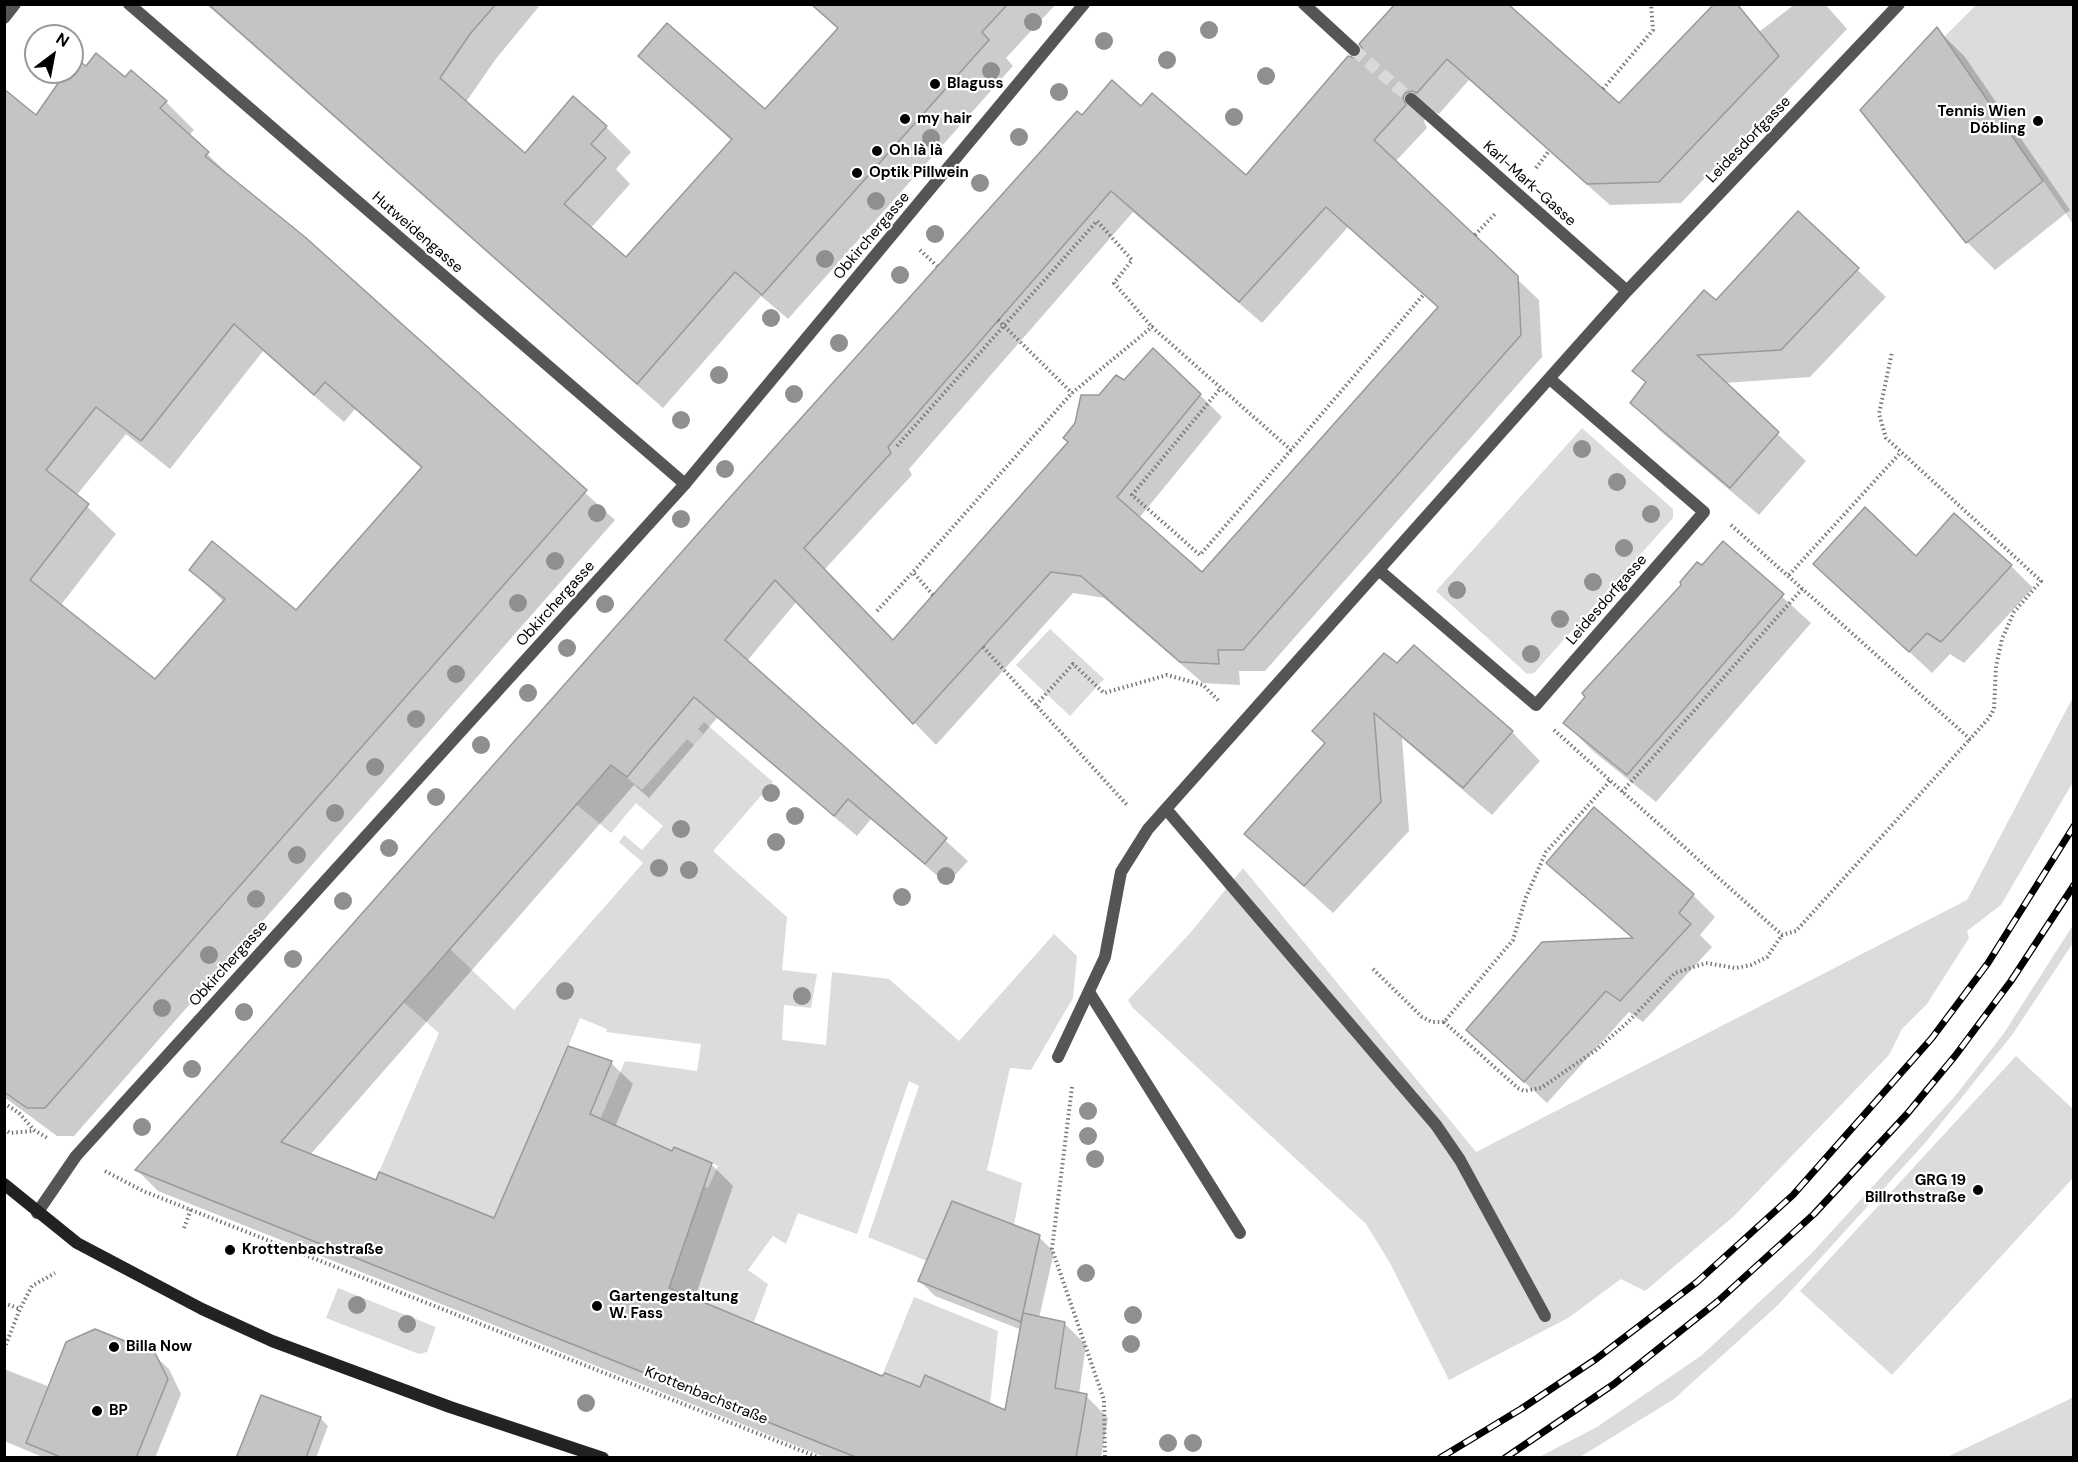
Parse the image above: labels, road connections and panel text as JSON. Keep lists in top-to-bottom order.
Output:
{
  "streets": {
    "street": [
      "Leidesdorfgasse",
      "Karl-Mark-Gasse",
      "Hutweidengasse",
      "Obkirchergasse"
    ],
    "path": ["Krottenbachstraße"]
  },
  "crossings": [
    ["Leidesdorfgasse", "Karl-Mark-Gasse"],
    ["Hutweidengasse", "Obkirchergasse"]
  ],
  "places": [
    "Blaguss",
    "my hair",
    "Tennis Wien Döbling",
    "Oh là là",
    "Optik Pillwein",
    "GRG 19 Billrothstraße",
    "Krottenbachstraße",
    "Gartengestaltung W. Fass",
    "Billa Now",
    "BP"
  ],
  "north": "top right"
}
